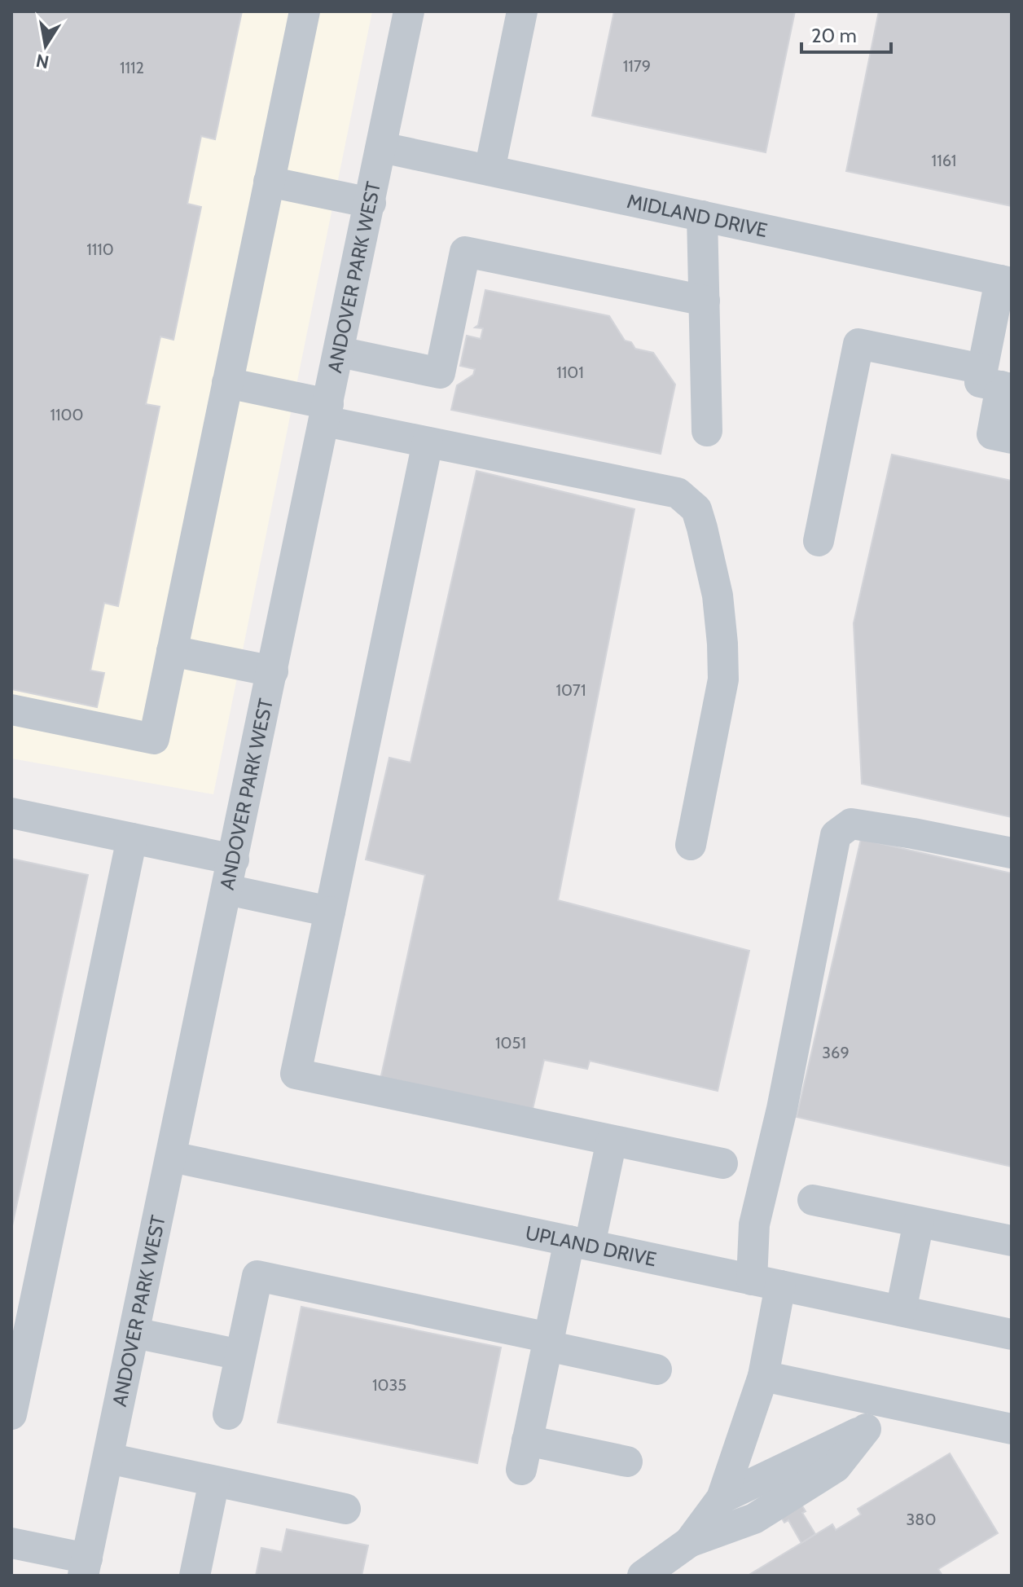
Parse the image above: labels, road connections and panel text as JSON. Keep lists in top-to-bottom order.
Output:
{
  "streets": {
    "street": ["MIDLAND DRIVE", "ANDOVER PARK WEST", "UPLAND DRIVE"]
  },
  "crossings": [
    ["MIDLAND DRIVE", "ANDOVER PARK WEST"],
    ["ANDOVER PARK WEST", "UPLAND DRIVE"]
  ],
  "house_numbers": [
    "1179",
    "1112",
    "1161",
    "1110",
    "1101",
    "1100",
    "1071",
    "1051",
    "369",
    "1035",
    "380"
  ],
  "scale_bar": "20 m",
  "north": "bottom"
}
